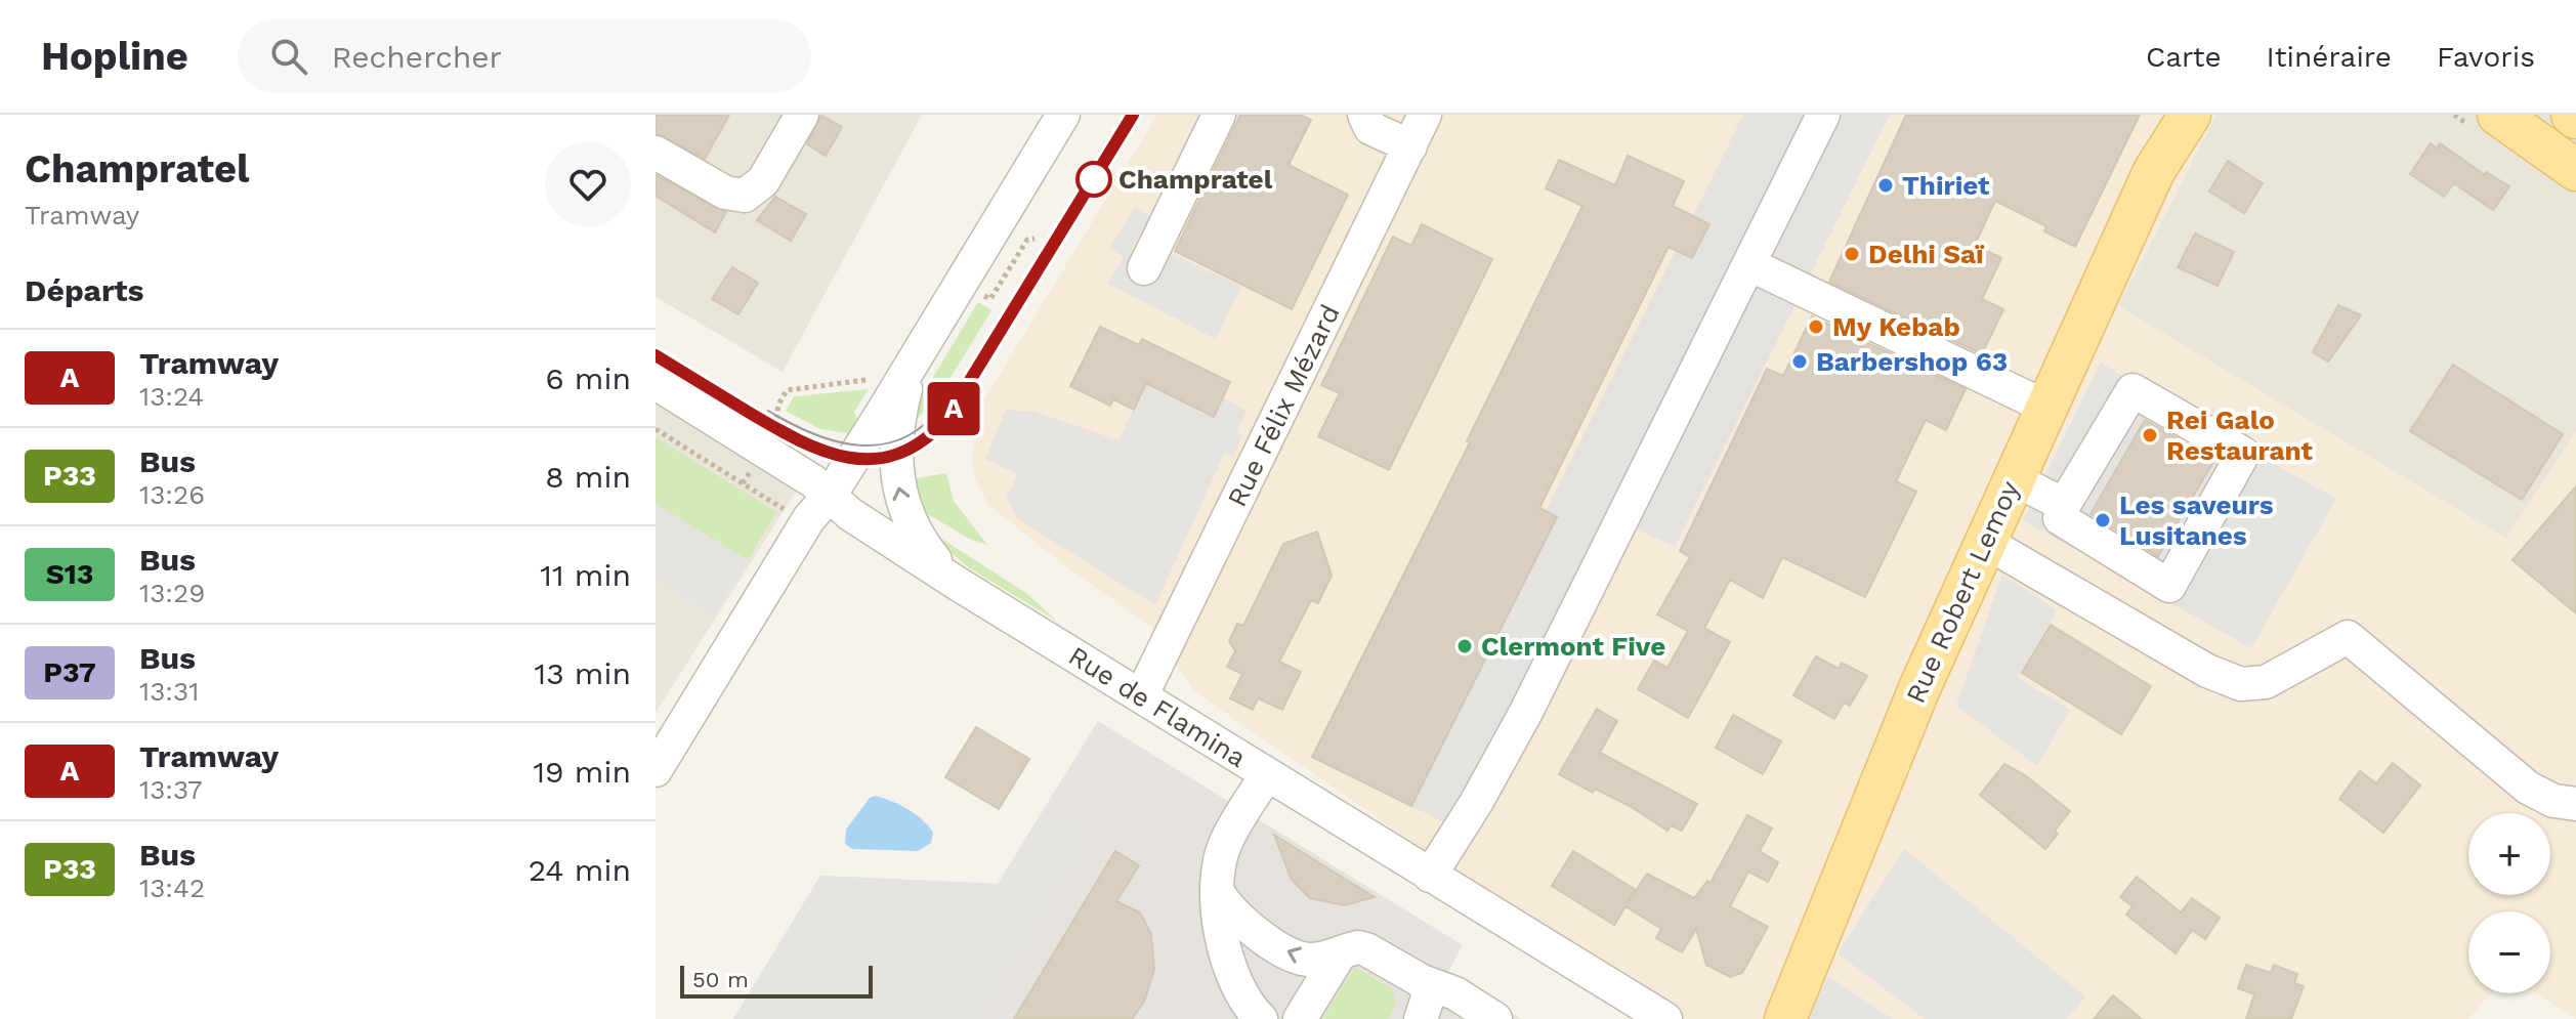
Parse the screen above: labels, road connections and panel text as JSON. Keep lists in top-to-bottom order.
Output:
{
  "streets": {
    "main road": ["Rue Robert Lemoy"],
    "street": ["Rue Félix Mézard", "Rue de Flamina"]
  },
  "crossings": [
    ["Rue Félix Mézard", "Rue de Flamina"]
  ],
  "places": [
    "Champratel",
    "Thiriet",
    "Delhi Saï",
    "My Kebab",
    "Barbershop 63",
    "Rei Galo Restaurant",
    "Les saveurs Lusitanes",
    "Clermont Five"
  ],
  "lines": ["tram line A"],
  "scale_bar": "50 m",
  "page": {
    "header": "Hopline",
    "search": "Rechercher",
    "nav": ["Carte", "Itinéraire", "Favoris"],
    "heading": [
      ["Champratel", "Tramway"],
      "Départs"
    ],
    "on_map": "A",
    "list": [
      {
        "mark": "A",
        "name": "Tramway",
        "note": "13:24",
        "value": "6 min"
      },
      {
        "mark": "P33",
        "name": "Bus",
        "note": "13:26",
        "value": "8 min"
      },
      {
        "mark": "S13",
        "name": "Bus",
        "note": "13:29",
        "value": "11 min"
      },
      {
        "mark": "P37",
        "name": "Bus",
        "note": "13:31",
        "value": "13 min"
      },
      {
        "mark": "A",
        "name": "Tramway",
        "note": "13:37",
        "value": "19 min"
      },
      {
        "mark": "P33",
        "name": "Bus",
        "note": "13:42",
        "value": "24 min"
      }
    ],
    "map_buttons": ["+", "−"],
    "scale": "50 m"
  }
}
